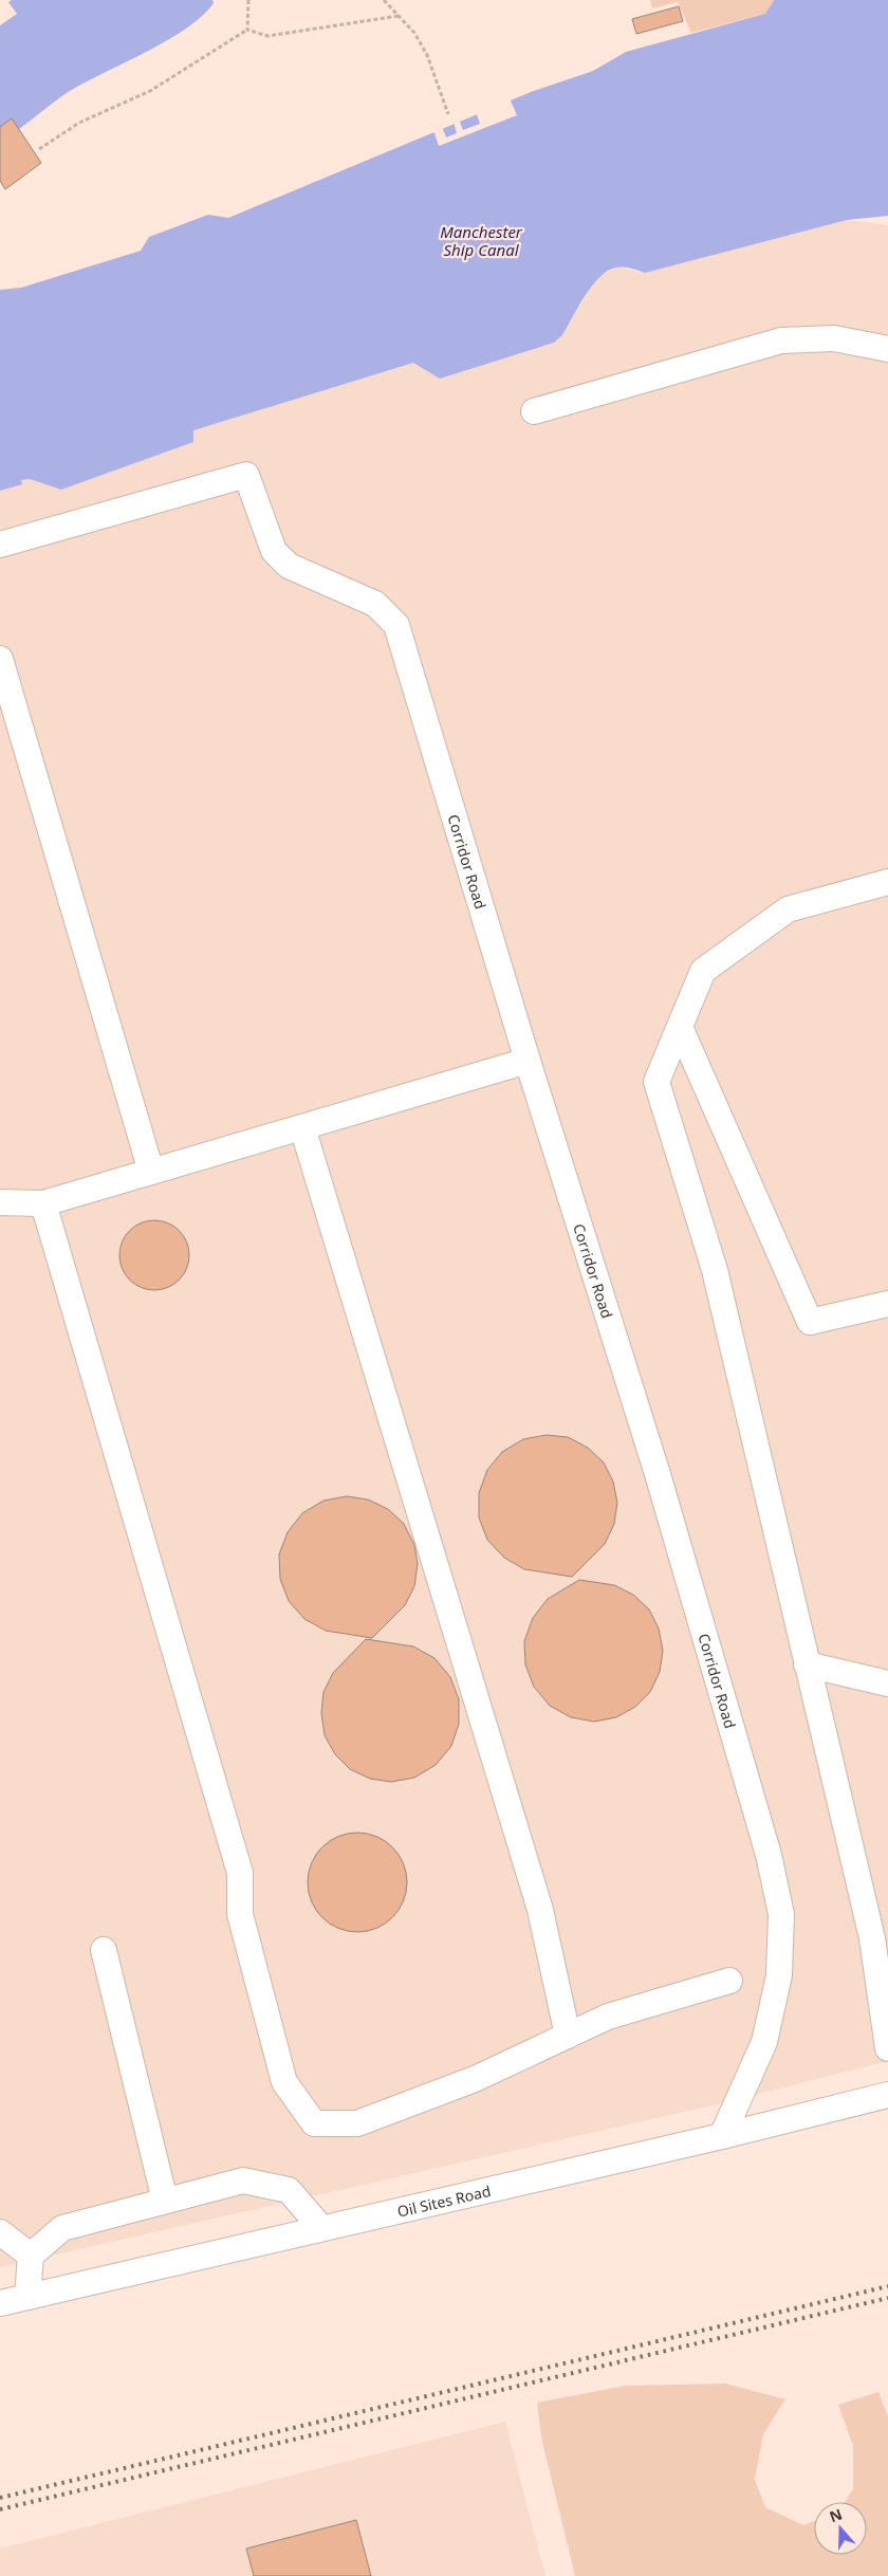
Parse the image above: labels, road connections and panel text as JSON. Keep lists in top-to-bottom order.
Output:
{
  "streets": {
    "street": ["Corridor Road", "Oil Sites Road"]
  },
  "crossings": [
    ["Corridor Road", "Oil Sites Road"]
  ],
  "water": ["Manchester Ship Canal"],
  "north": "top"
}
